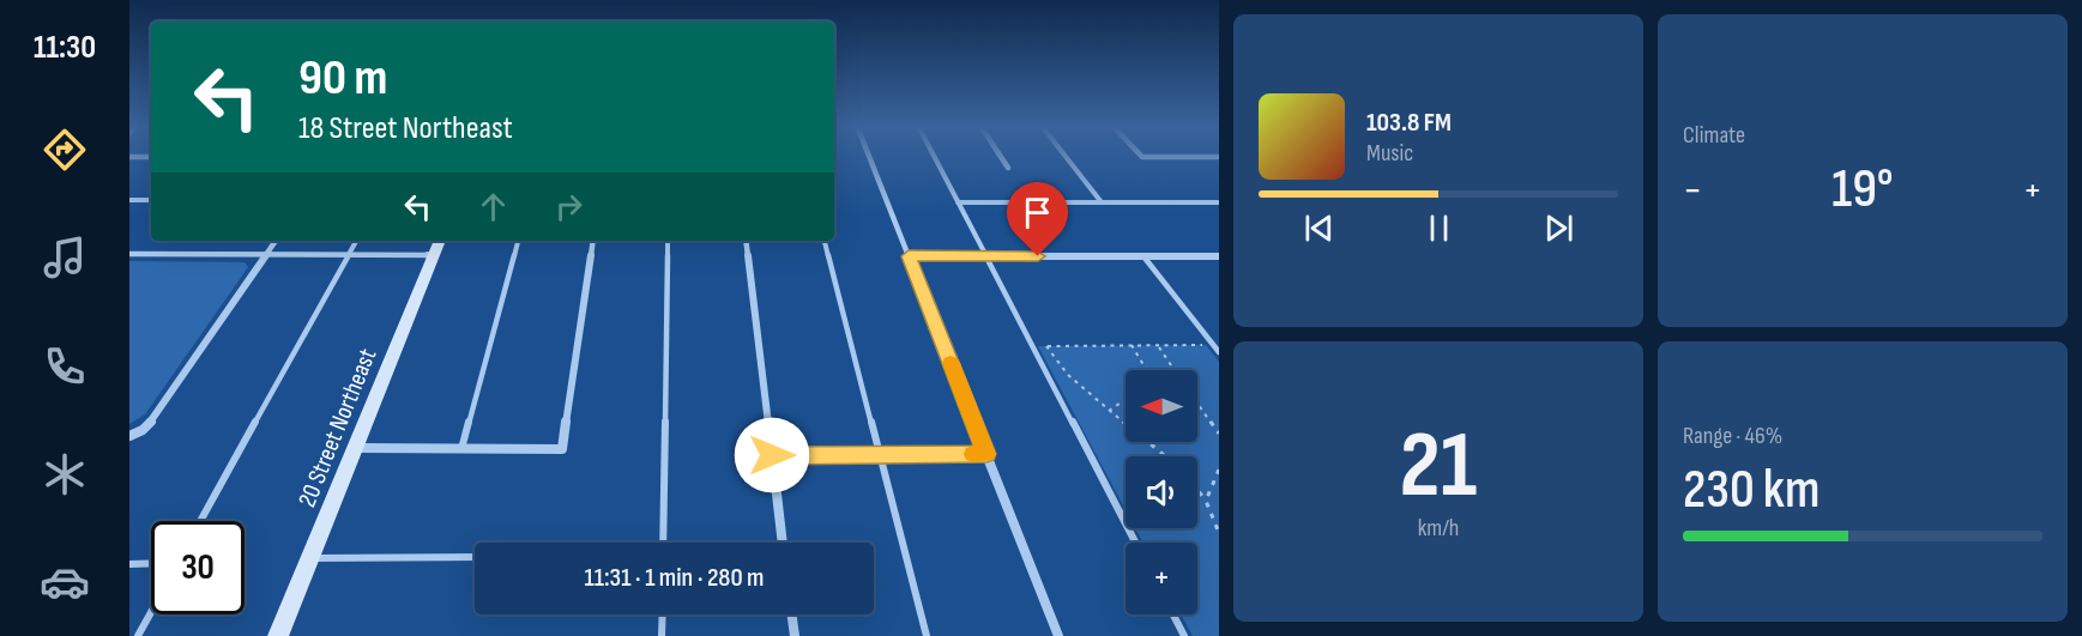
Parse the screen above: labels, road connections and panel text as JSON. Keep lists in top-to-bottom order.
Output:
{
  "streets": {
    "street": ["20 Street Northeast"]
  },
  "north": "left",
  "page": {
    "tabs": "11:30",
    "tile": [
      "Climate",
      ["21", "km/h"],
      ["Range · 46%", "230 km"]
    ],
    "turn": ["90 m", "18 Street Northeast"],
    "song": ["103.8 FM", "Music"],
    "heat": ["−", "19°", "+"],
    "map_buttons": "+",
    "limit": "30",
    "trip": "11:31 · 1 min · 280 m"
  }
}
